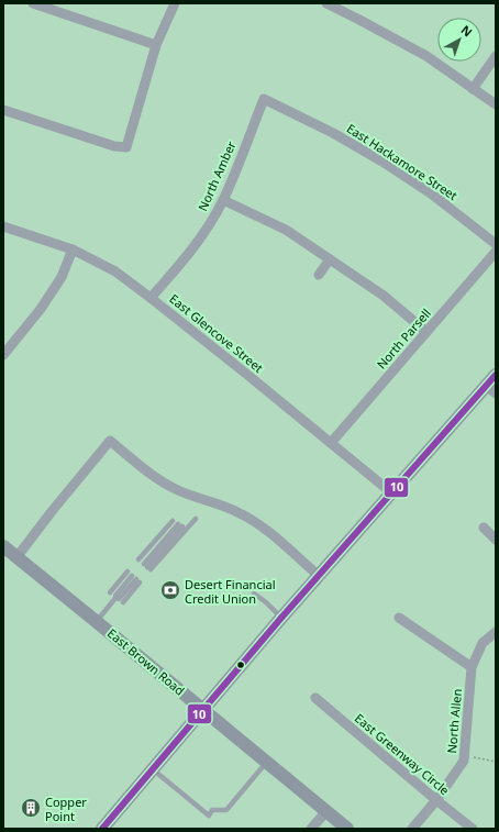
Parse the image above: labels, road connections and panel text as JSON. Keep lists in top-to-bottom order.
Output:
{
  "streets": {
    "main road": ["East Brown Road"],
    "street": [
      "East Hackamore Street",
      "North Amber",
      "East Glencove Street",
      "North Parsell",
      "North Allen",
      "East Greenway Circle"
    ]
  },
  "crossings": [
    ["East Hackamore Street", "North Amber"],
    ["North Amber", "East Glencove Street"],
    ["East Glencove Street", "North Parsell"],
    ["North Allen", "East Greenway Circle"]
  ],
  "places": {
    "bank": ["Desert Financial Credit Union"],
    "building": ["Copper Point"]
  },
  "lines": ["transit line 10"],
  "north": "top right"
}
